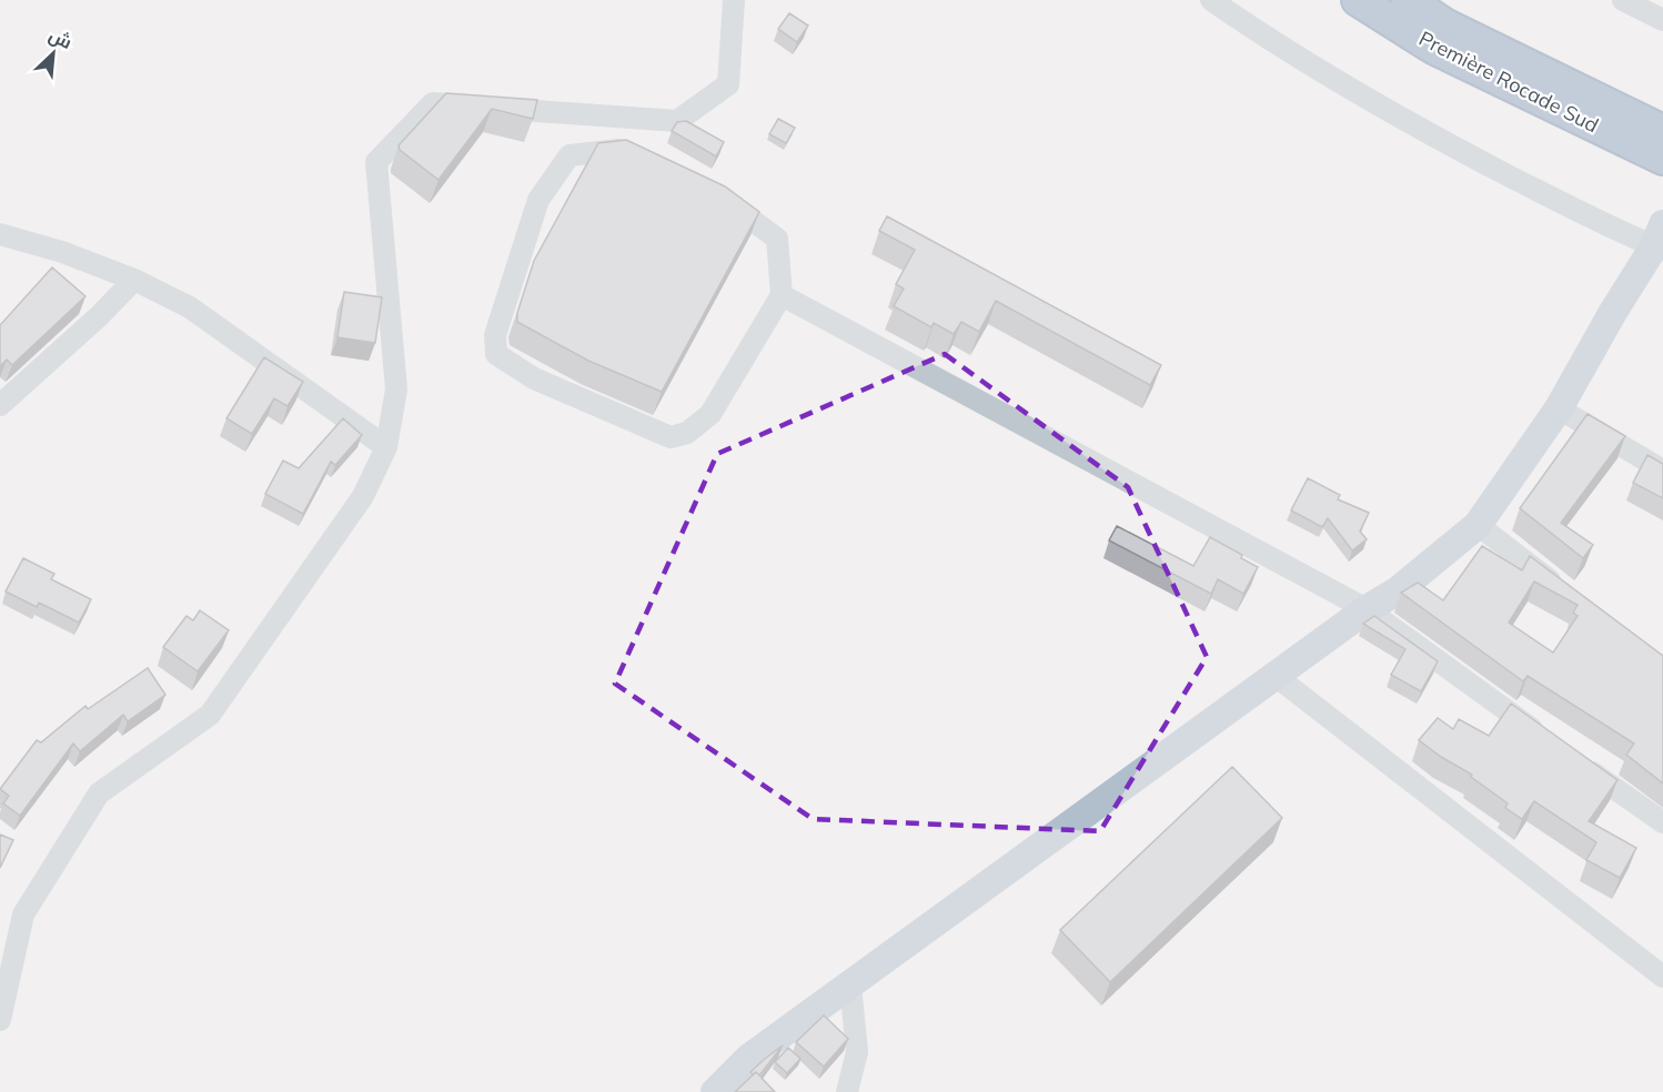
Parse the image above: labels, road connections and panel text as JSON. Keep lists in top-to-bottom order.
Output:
{
  "streets": {
    "highway": ["Première Rocade Sud"]
  },
  "north": "top right"
}
